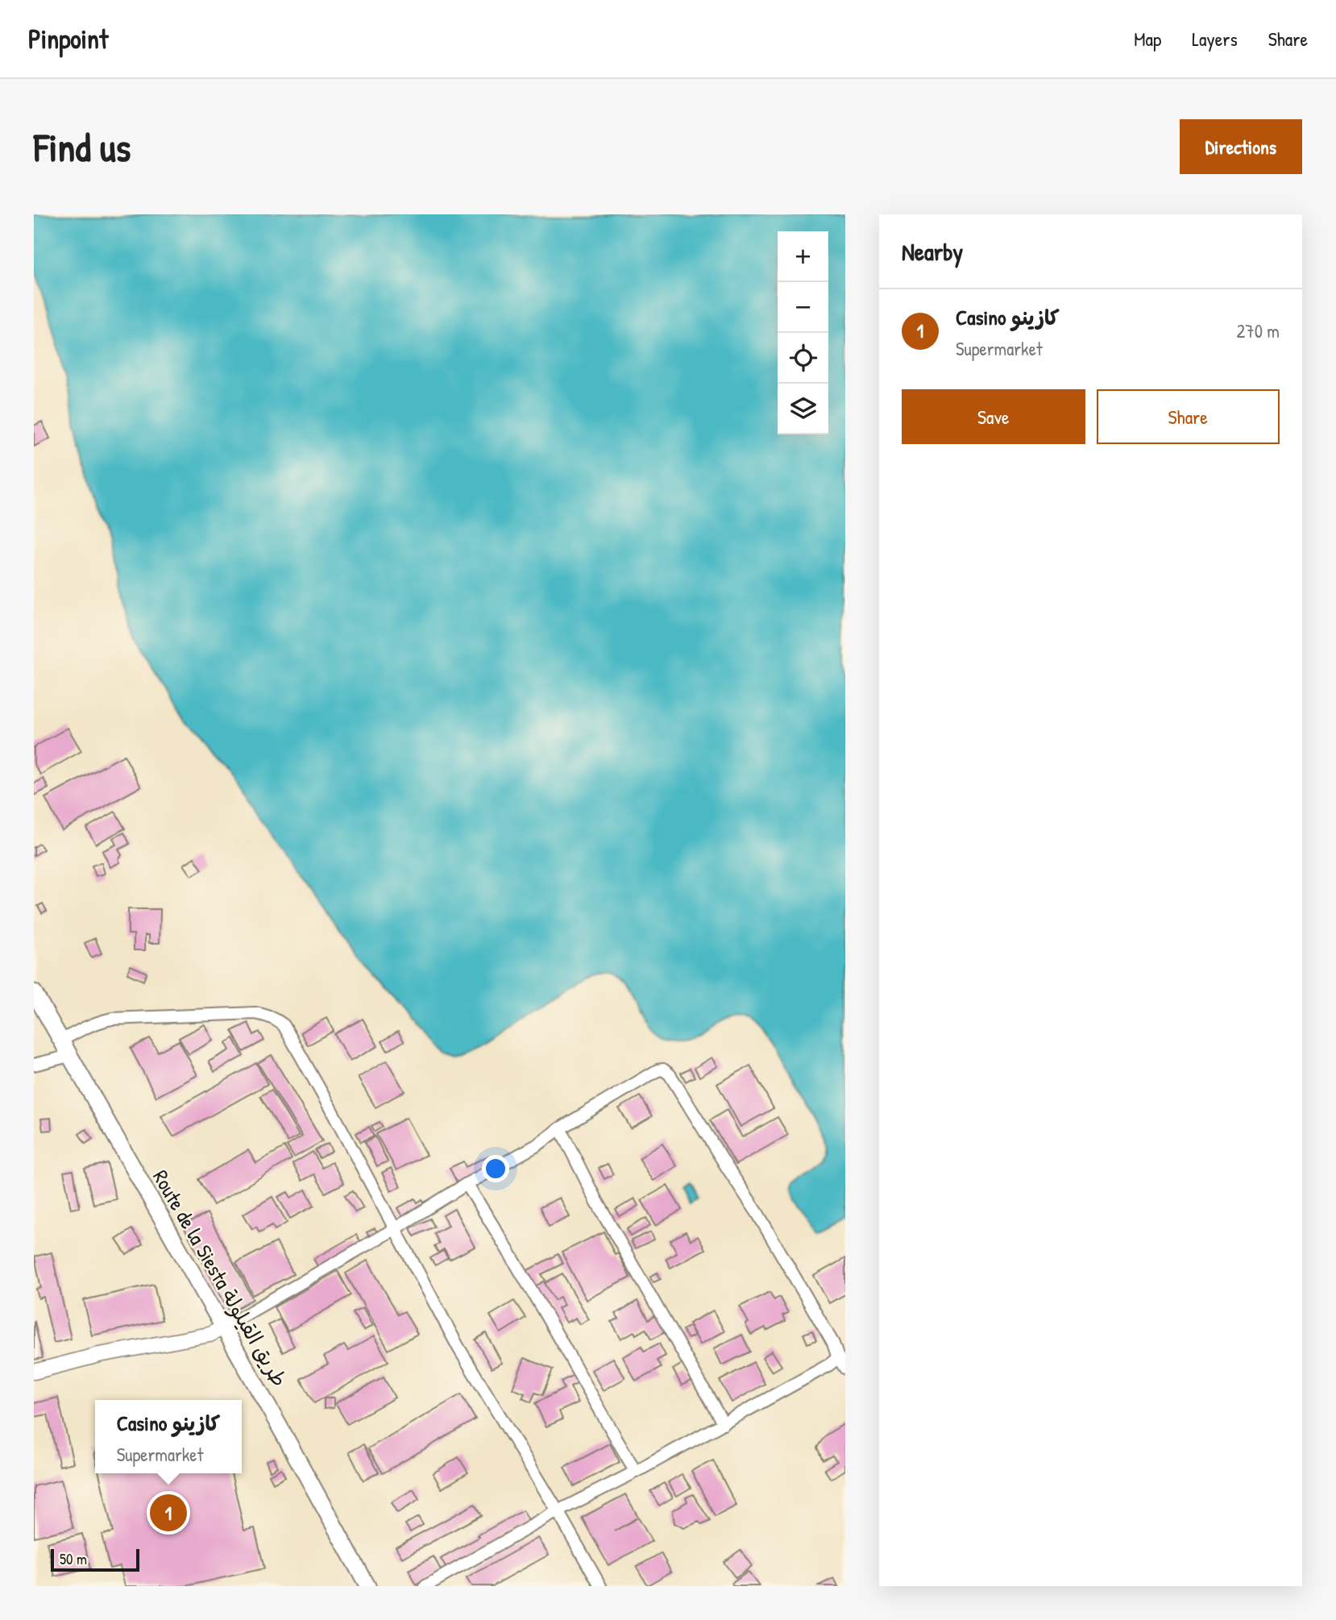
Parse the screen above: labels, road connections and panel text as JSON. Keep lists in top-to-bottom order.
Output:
{
  "streets": {
    "main road": ["Route de la Siesta طريق القيلولة"]
  },
  "scale_bar": "50 m",
  "page": {
    "header": "Pinpoint",
    "nav": ["Map", "Layers", "Share"],
    "buttons": [
      "Directions",
      ["Save", "Share"]
    ],
    "title": "Find us",
    "heading": "Nearby",
    "map_buttons": ["+", "−"],
    "list": [
      {
        "mark": "1",
        "name": "Casino كازينو",
        "note": "Supermarket",
        "value": "270 m"
      }
    ],
    "popup": ["Casino كازينو", "Supermarket"],
    "pins": "1",
    "scale": "50 m"
  }
}
